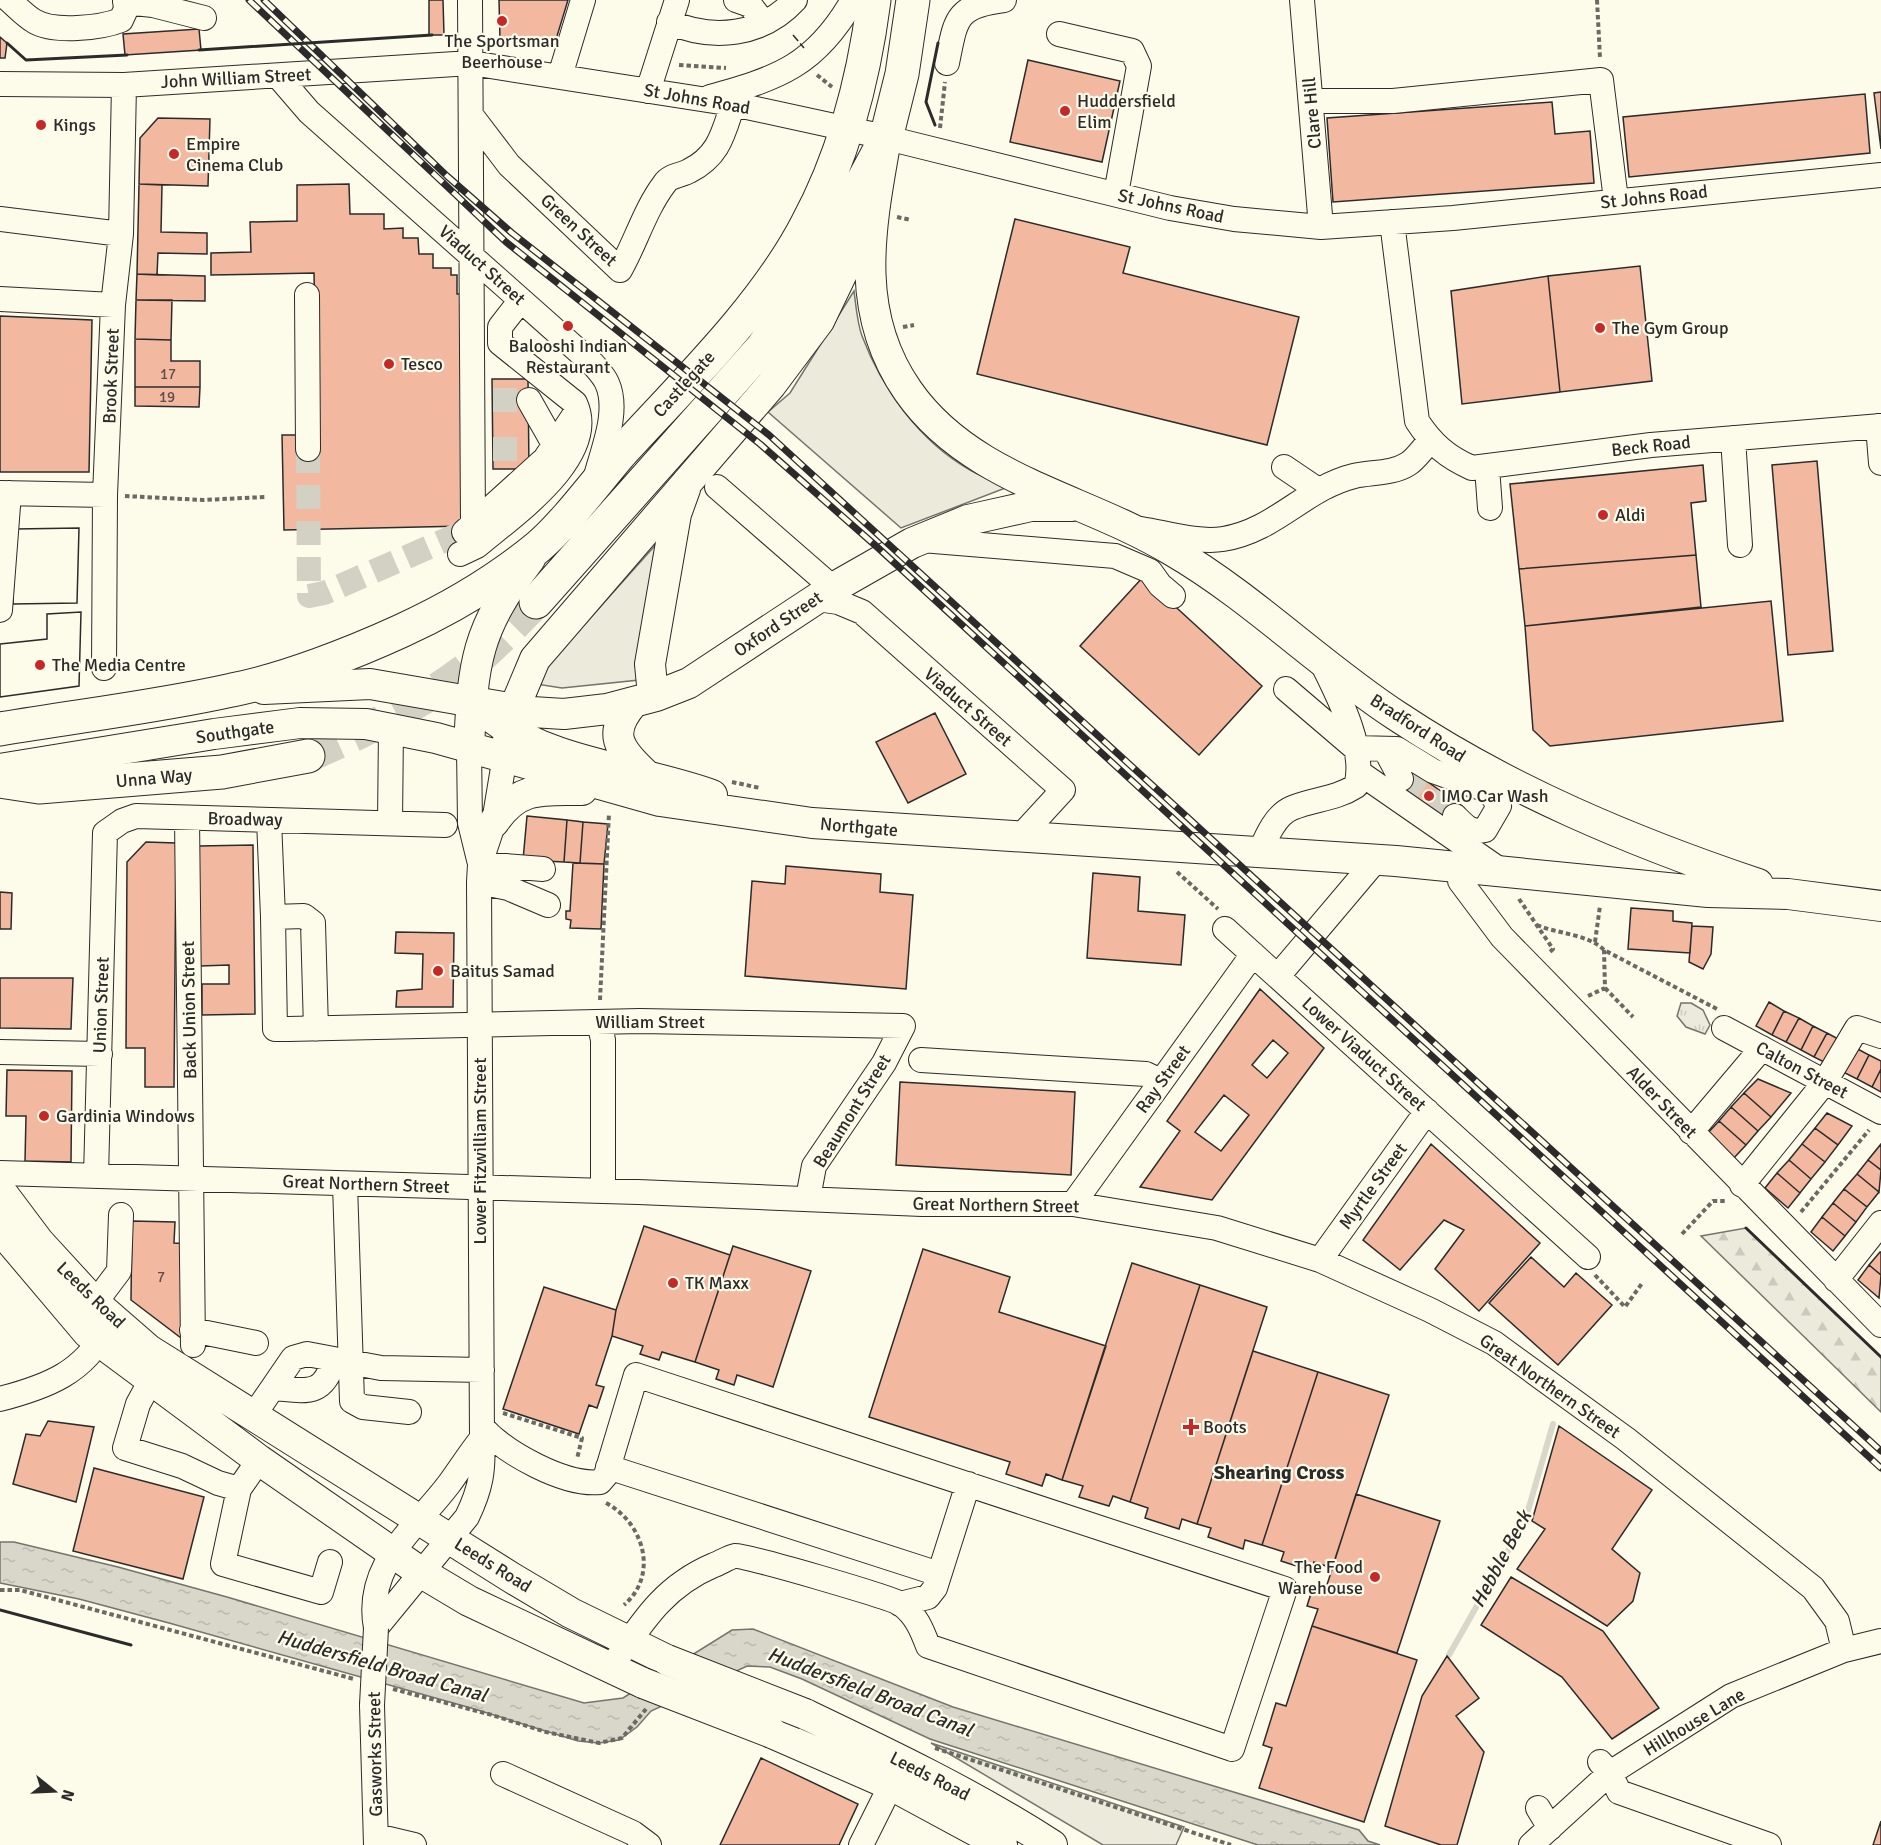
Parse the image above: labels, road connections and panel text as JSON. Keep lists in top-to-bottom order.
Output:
{
  "streets": {
    "highway": ["Castlegate", "Southgate", "Unna Way"],
    "main road": [
      "Oxford Street",
      "Bradford Road",
      "Northgate",
      "Leeds Road"
    ],
    "street": [
      "John William Street",
      "St Johns Road",
      "Clare Hill",
      "Green Street",
      "Viaduct Street",
      "Brook Street",
      "Beck Road",
      "Broadway",
      "Union Street",
      "Back Union Street",
      "William Street",
      "Lower Viaduct Street",
      "Calton Street",
      "Ray Street",
      "Alder Street",
      "Beaumont Street",
      "Lower Fitzwilliam Street",
      "Great Northern Street",
      "Myrtle Street",
      "Hillhouse Lane",
      "Gasworks Street"
    ]
  },
  "crossings": [
    ["John William Street", "St Johns Road"],
    ["John William Street", "Viaduct Street"],
    ["John William Street", "Brook Street"],
    ["St Johns Road", "Clare Hill"],
    ["St Johns Road", "Green Street"],
    ["St Johns Road", "Castlegate"],
    ["St Johns Road", "Beck Road"],
    ["St Johns Road", "Bradford Road"],
    ["Viaduct Street", "Castlegate"],
    ["Viaduct Street", "Oxford Street"],
    ["Viaduct Street", "Northgate"],
    ["Castlegate", "Oxford Street"],
    ["Castlegate", "Bradford Road"],
    ["Castlegate", "Southgate"],
    ["Castlegate", "Northgate"],
    ["Castlegate", "Lower Fitzwilliam Street"],
    ["Oxford Street", "Bradford Road"],
    ["Oxford Street", "Northgate"],
    ["Oxford Street", "Lower Fitzwilliam Street"],
    ["Bradford Road", "Northgate"],
    ["Bradford Road", "Alder Street"],
    ["Southgate", "Northgate"],
    ["Southgate", "Lower Fitzwilliam Street"],
    ["Broadway", "Union Street"],
    ["Broadway", "Back Union Street"],
    ["Northgate", "Lower Fitzwilliam Street"],
    ["Union Street", "Great Northern Street"],
    ["Back Union Street", "Great Northern Street"],
    ["William Street", "Beaumont Street"],
    ["William Street", "Lower Fitzwilliam Street"],
    ["Lower Viaduct Street", "Ray Street"],
    ["Lower Viaduct Street", "Myrtle Street"],
    ["Ray Street", "Great Northern Street"],
    ["Beaumont Street", "Great Northern Street"],
    ["Lower Fitzwilliam Street", "Great Northern Street"],
    ["Lower Fitzwilliam Street", "Leeds Road"],
    ["Great Northern Street", "Myrtle Street"],
    ["Great Northern Street", "Hillhouse Lane"],
    ["Leeds Road", "Gasworks Street"]
  ],
  "districts": ["Shearing Cross"],
  "water": ["Hebble Beck", "Huddersfield Broad Canal"],
  "places": {
    "other": [
      "The Sportsman Beerhouse",
      "Huddersfield Elim",
      "Kings",
      "Empire Cinema Club",
      "Balooshi Indian Restaurant",
      "The Gym Group",
      "Tesco",
      "Aldi",
      "The Media Centre",
      "IMO Car Wash",
      "Baitus Samad",
      "Gardinia Windows",
      "TK Maxx",
      "The Food Warehouse"
    ],
    "health": ["Boots"]
  },
  "house_numbers": ["17", "19", "7"],
  "north": "right"
}
